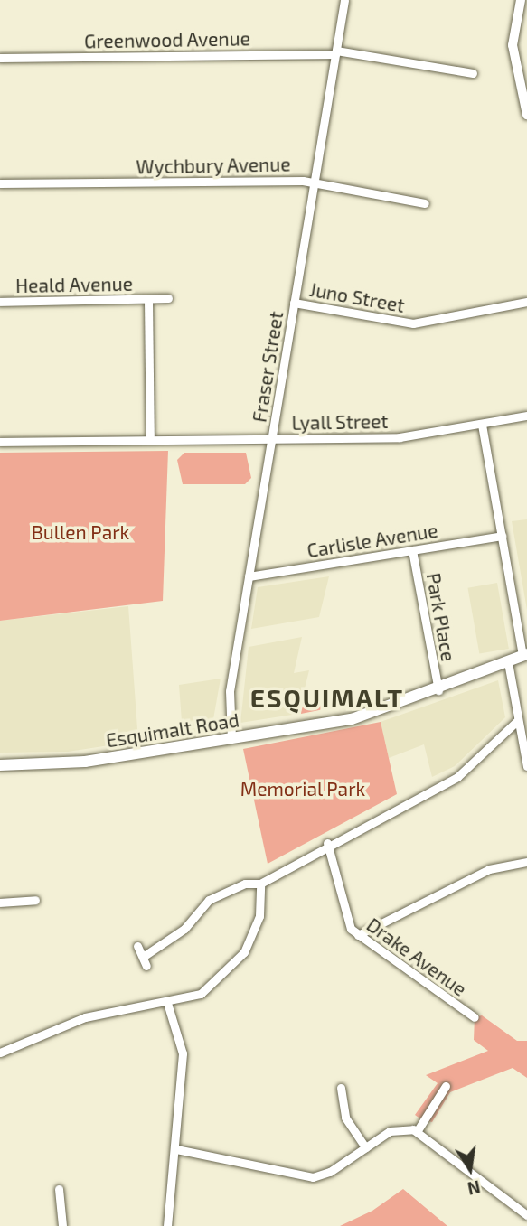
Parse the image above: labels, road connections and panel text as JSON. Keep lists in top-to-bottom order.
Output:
{
  "streets": {
    "main road": ["Esquimalt Road"],
    "street": [
      "Greenwood Avenue",
      "Wychbury Avenue",
      "Heald Avenue",
      "Juno Street",
      "Fraser Street",
      "Lyall Street",
      "Carlisle Avenue",
      "Park Place",
      "Drake Avenue"
    ]
  },
  "crossings": [
    ["Greenwood Avenue", "Fraser Street"],
    ["Wychbury Avenue", "Fraser Street"],
    ["Heald Avenue", "Lyall Street"],
    ["Juno Street", "Fraser Street"],
    ["Fraser Street", "Lyall Street"],
    ["Fraser Street", "Carlisle Avenue"],
    ["Fraser Street", "Esquimalt Road"],
    ["Carlisle Avenue", "Park Place"],
    ["Park Place", "Esquimalt Road"]
  ],
  "districts": ["ESQUIMALT"],
  "parks": ["Bullen Park", "Memorial Park"],
  "north": "bottom"
}
